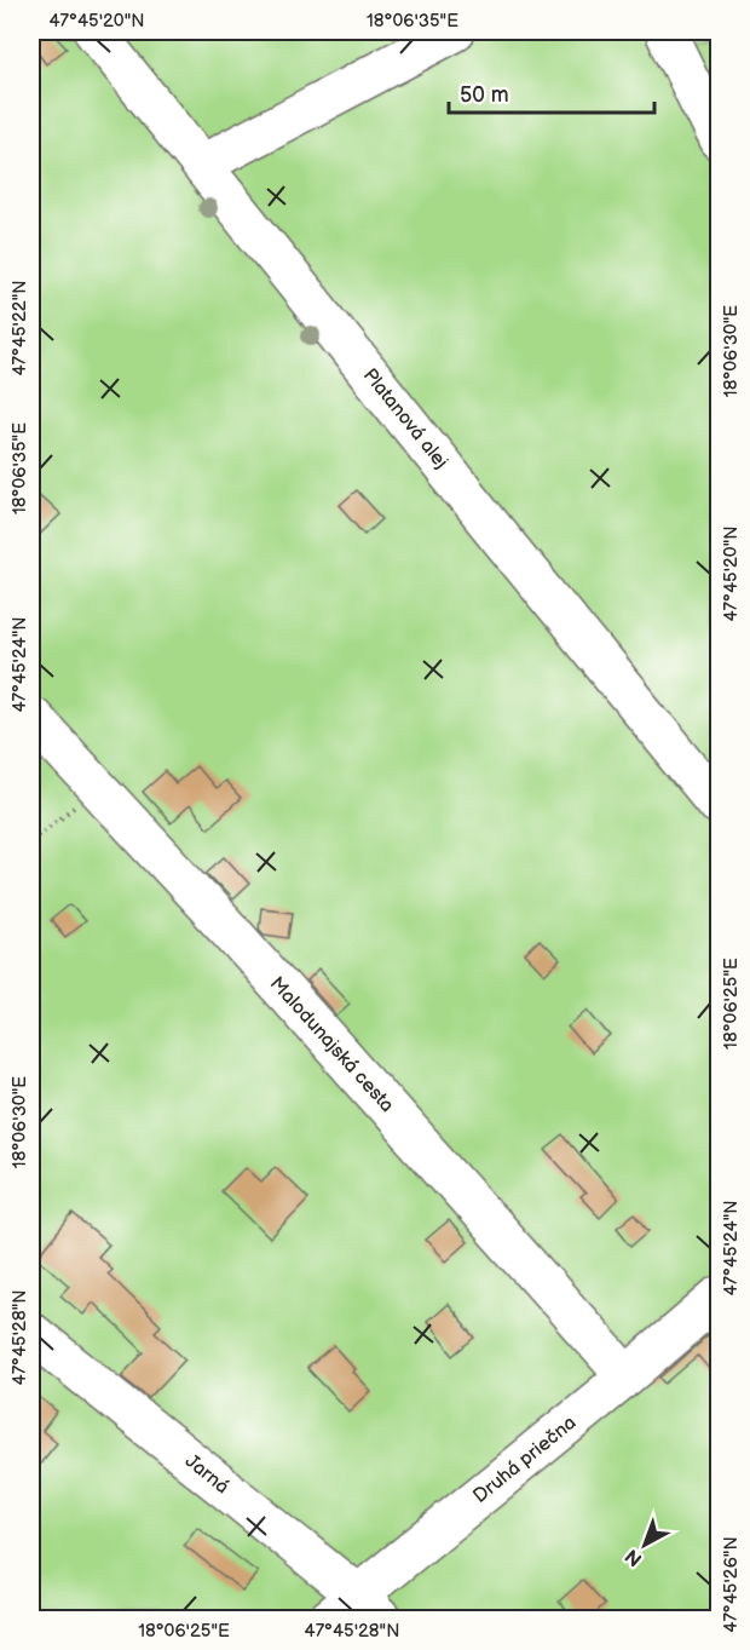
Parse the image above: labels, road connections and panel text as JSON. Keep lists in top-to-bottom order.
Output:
{
  "streets": {
    "street": [
      "Platanová alej",
      "Malodunajská cesta",
      "Druhá priečna",
      "Jarná"
    ]
  },
  "crossings": [
    ["Malodunajská cesta", "Druhá priečna"],
    ["Druhá priečna", "Jarná"]
  ],
  "scale_bar": "50 m",
  "north": "bottom left",
  "coordinates": [
    "47°45'20\"N",
    "18°06'35\"E",
    "47°45'22\"N",
    "18°06'30\"E",
    "47°45'24\"N",
    "18°06'25\"E",
    "47°45'28\"N",
    "47°45'26\"N"
  ]
}
